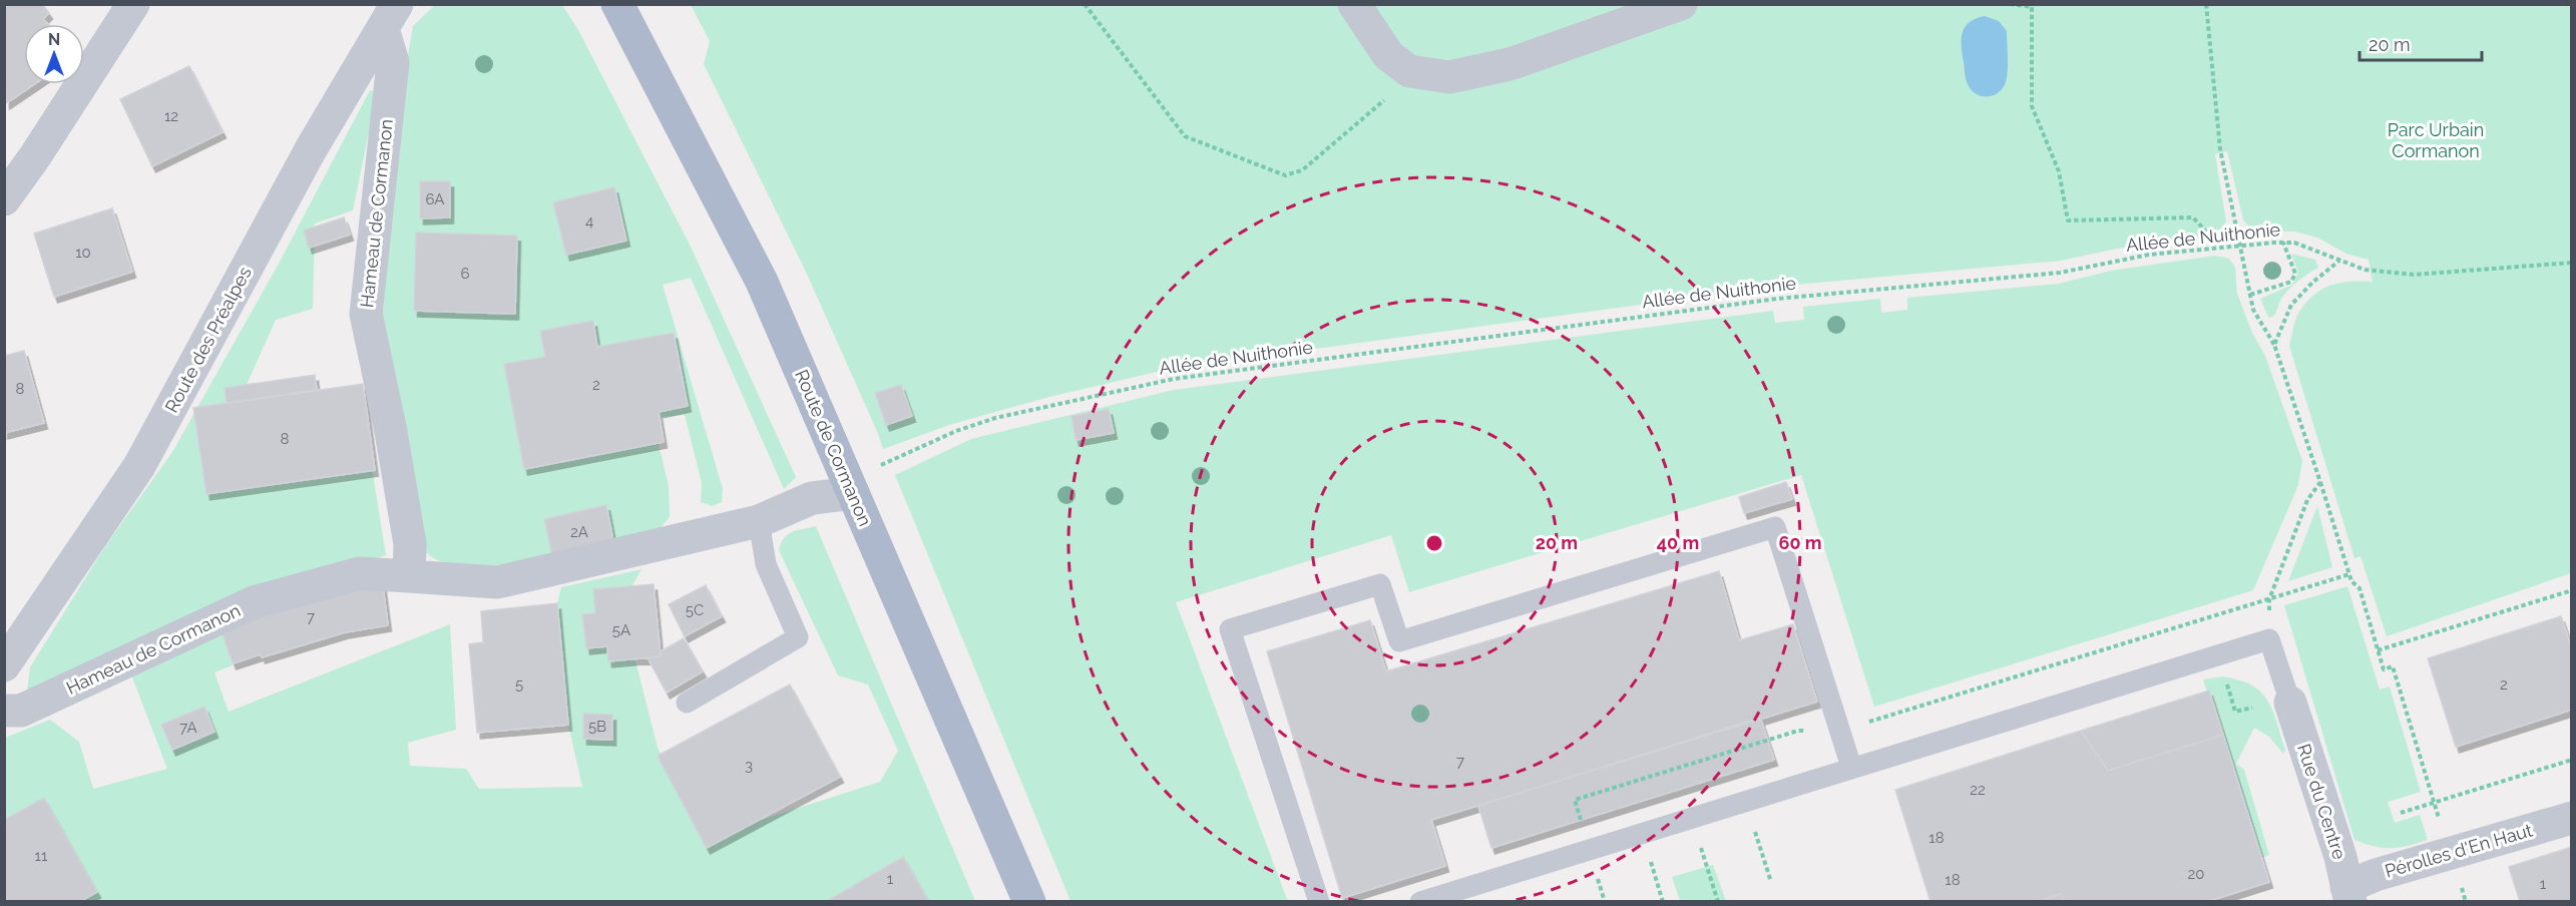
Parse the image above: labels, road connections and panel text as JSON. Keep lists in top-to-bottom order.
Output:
{
  "streets": {
    "main road": ["Route de Cormanon"],
    "street": [
      "Hameau de Cormanon",
      "Route des Préalpes",
      "Rue du Centre",
      "Pérolles d'En Haut"
    ],
    "path": ["Allée de Nuithonie"]
  },
  "crossings": [
    ["Hameau de Cormanon", "Route des Préalpes"],
    ["Hameau de Cormanon", "Route de Cormanon"],
    ["Rue du Centre", "Pérolles d'En Haut"]
  ],
  "parks": ["Parc Urbain Cormanon"],
  "house_numbers": [
    "12",
    "6A",
    "4",
    "10",
    "6",
    "2",
    "8",
    "8",
    "2A",
    "5C",
    "7",
    "5A",
    "5",
    "2",
    "5B",
    "7A",
    "7",
    "3",
    "22",
    "18",
    "11",
    "20",
    "1",
    "18",
    "1"
  ],
  "scale_bar": "20 m",
  "north": "top",
  "rings": ["20 m", "40 m", "60 m"]
}
